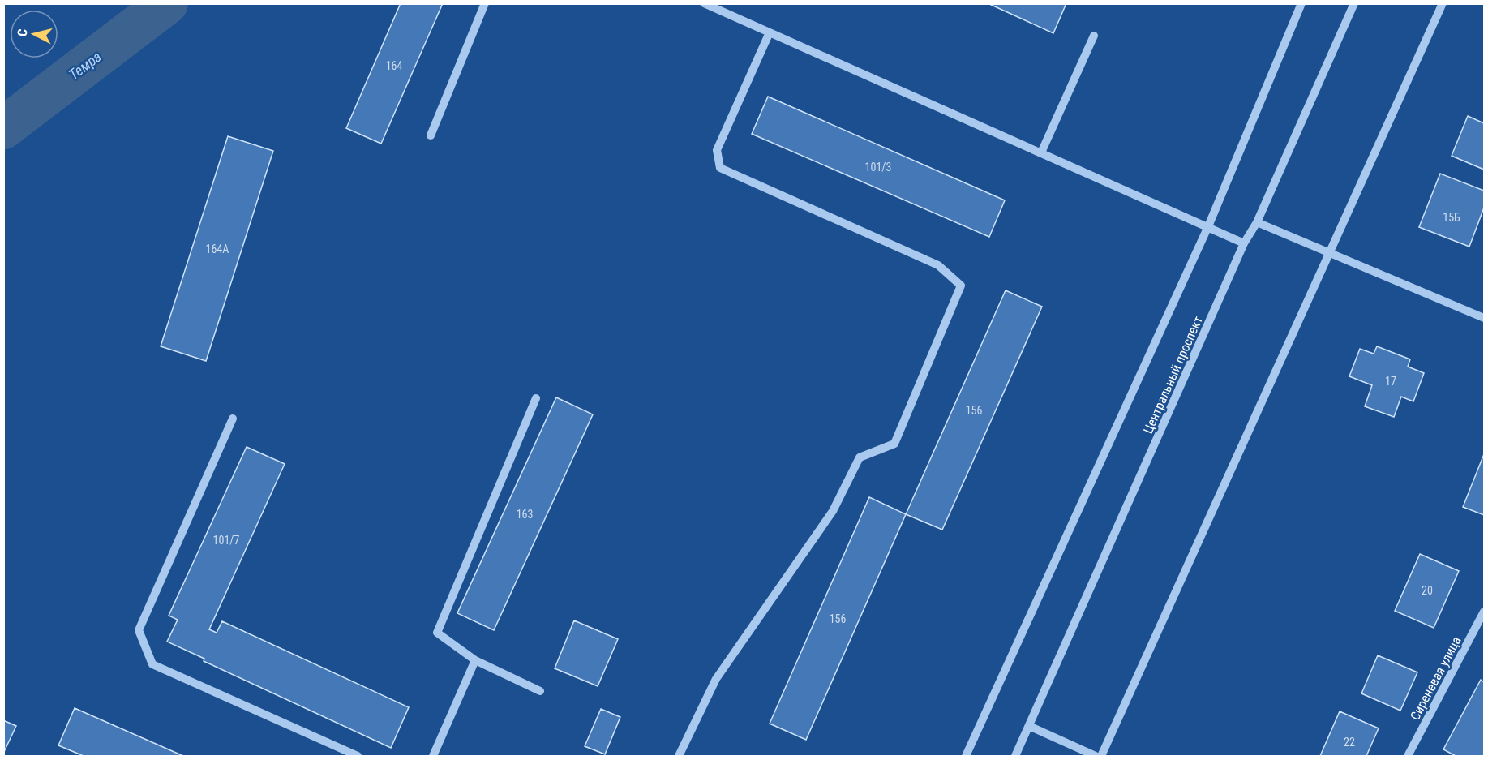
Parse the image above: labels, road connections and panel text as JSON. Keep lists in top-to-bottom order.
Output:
{
  "streets": {
    "street": ["Центральный проспект", "Сиреневая улица"]
  },
  "water": ["Темра"],
  "house_numbers": [
    "164",
    "101/3",
    "15Б",
    "164А",
    "17",
    "156",
    "163",
    "101/7",
    "20",
    "156",
    "22"
  ],
  "north": "left"
}
